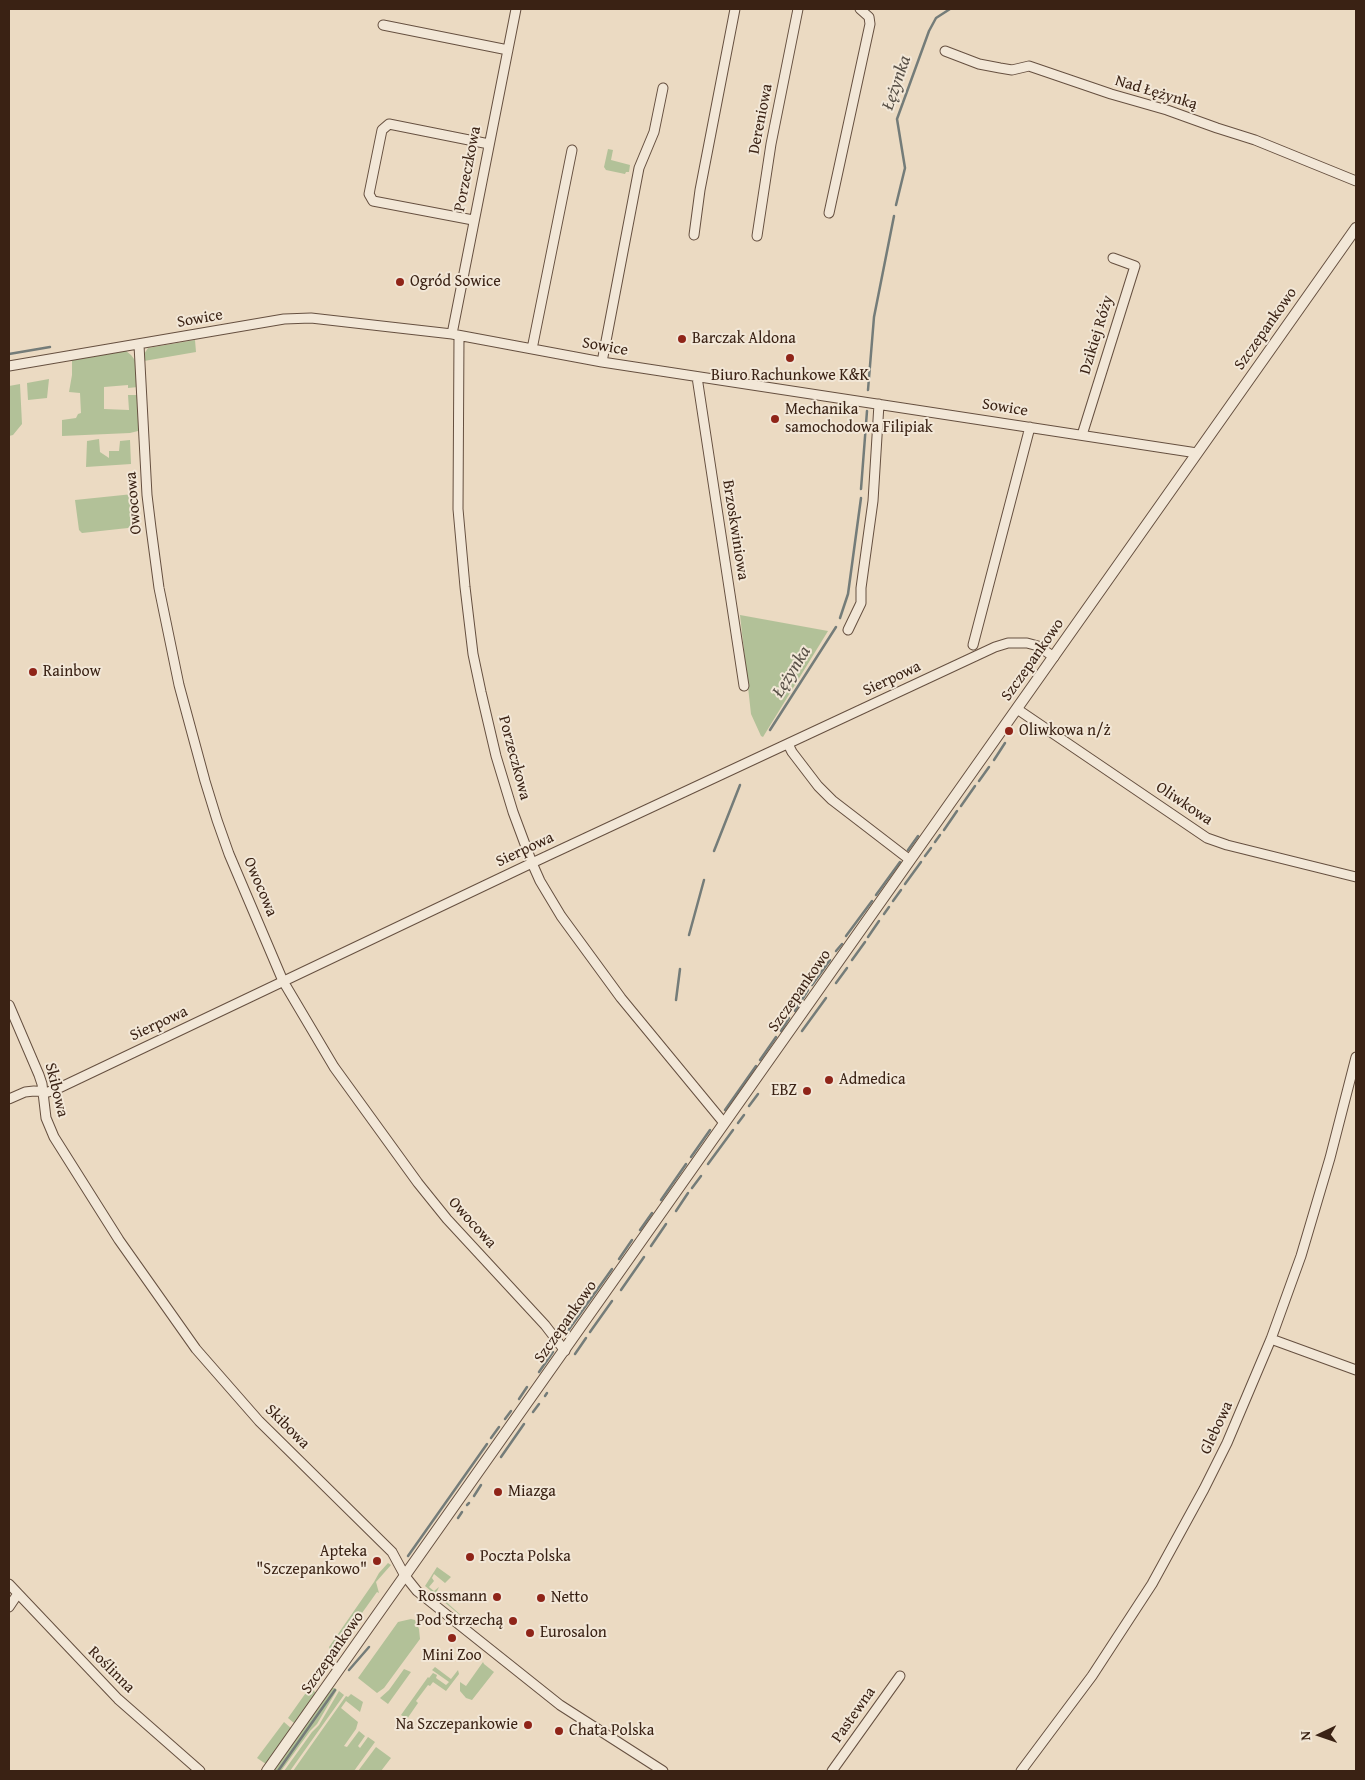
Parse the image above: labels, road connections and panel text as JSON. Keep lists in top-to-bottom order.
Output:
{
  "streets": {
    "street": [
      "Nad Łężynką",
      "Dereniowa",
      "Porzeczkowa",
      "Sowice",
      "Szczepankowo",
      "Dzikiej Róży",
      "Owocowa",
      "Brzoskwiniowa",
      "Sierpowa",
      "Oliwkowa",
      "Skibowa",
      "Glebowa",
      "Roślinna",
      "Pastewna"
    ]
  },
  "crossings": [
    ["Porzeczkowa", "Sowice"],
    ["Porzeczkowa", "Szczepankowo"],
    ["Porzeczkowa", "Sierpowa"],
    ["Sowice", "Szczepankowo"],
    ["Sowice", "Dzikiej Róży"],
    ["Sowice", "Owocowa"],
    ["Sowice", "Brzoskwiniowa"],
    ["Szczepankowo", "Owocowa"],
    ["Szczepankowo", "Sierpowa"],
    ["Szczepankowo", "Oliwkowa"],
    ["Szczepankowo", "Skibowa"],
    ["Owocowa", "Sierpowa"],
    ["Sierpowa", "Skibowa"]
  ],
  "water": ["Łężynka"],
  "places": [
    "Ogród Sowice",
    "Barczak Aldona",
    "Biuro Rachunkowe K&K",
    "Mechanika samochodowa Filipiak",
    "Rainbow",
    "Oliwkowa n/ż",
    "Admedica",
    "EBZ",
    "Miazga",
    "Poczta Polska",
    "Apteka \"Szczepankowo\"",
    "Rossmann",
    "Netto",
    "Pod Strzechą",
    "Eurosalon",
    "Mini Zoo",
    "Na Szczepankowie",
    "Chata Polska"
  ],
  "north": "left"
}
